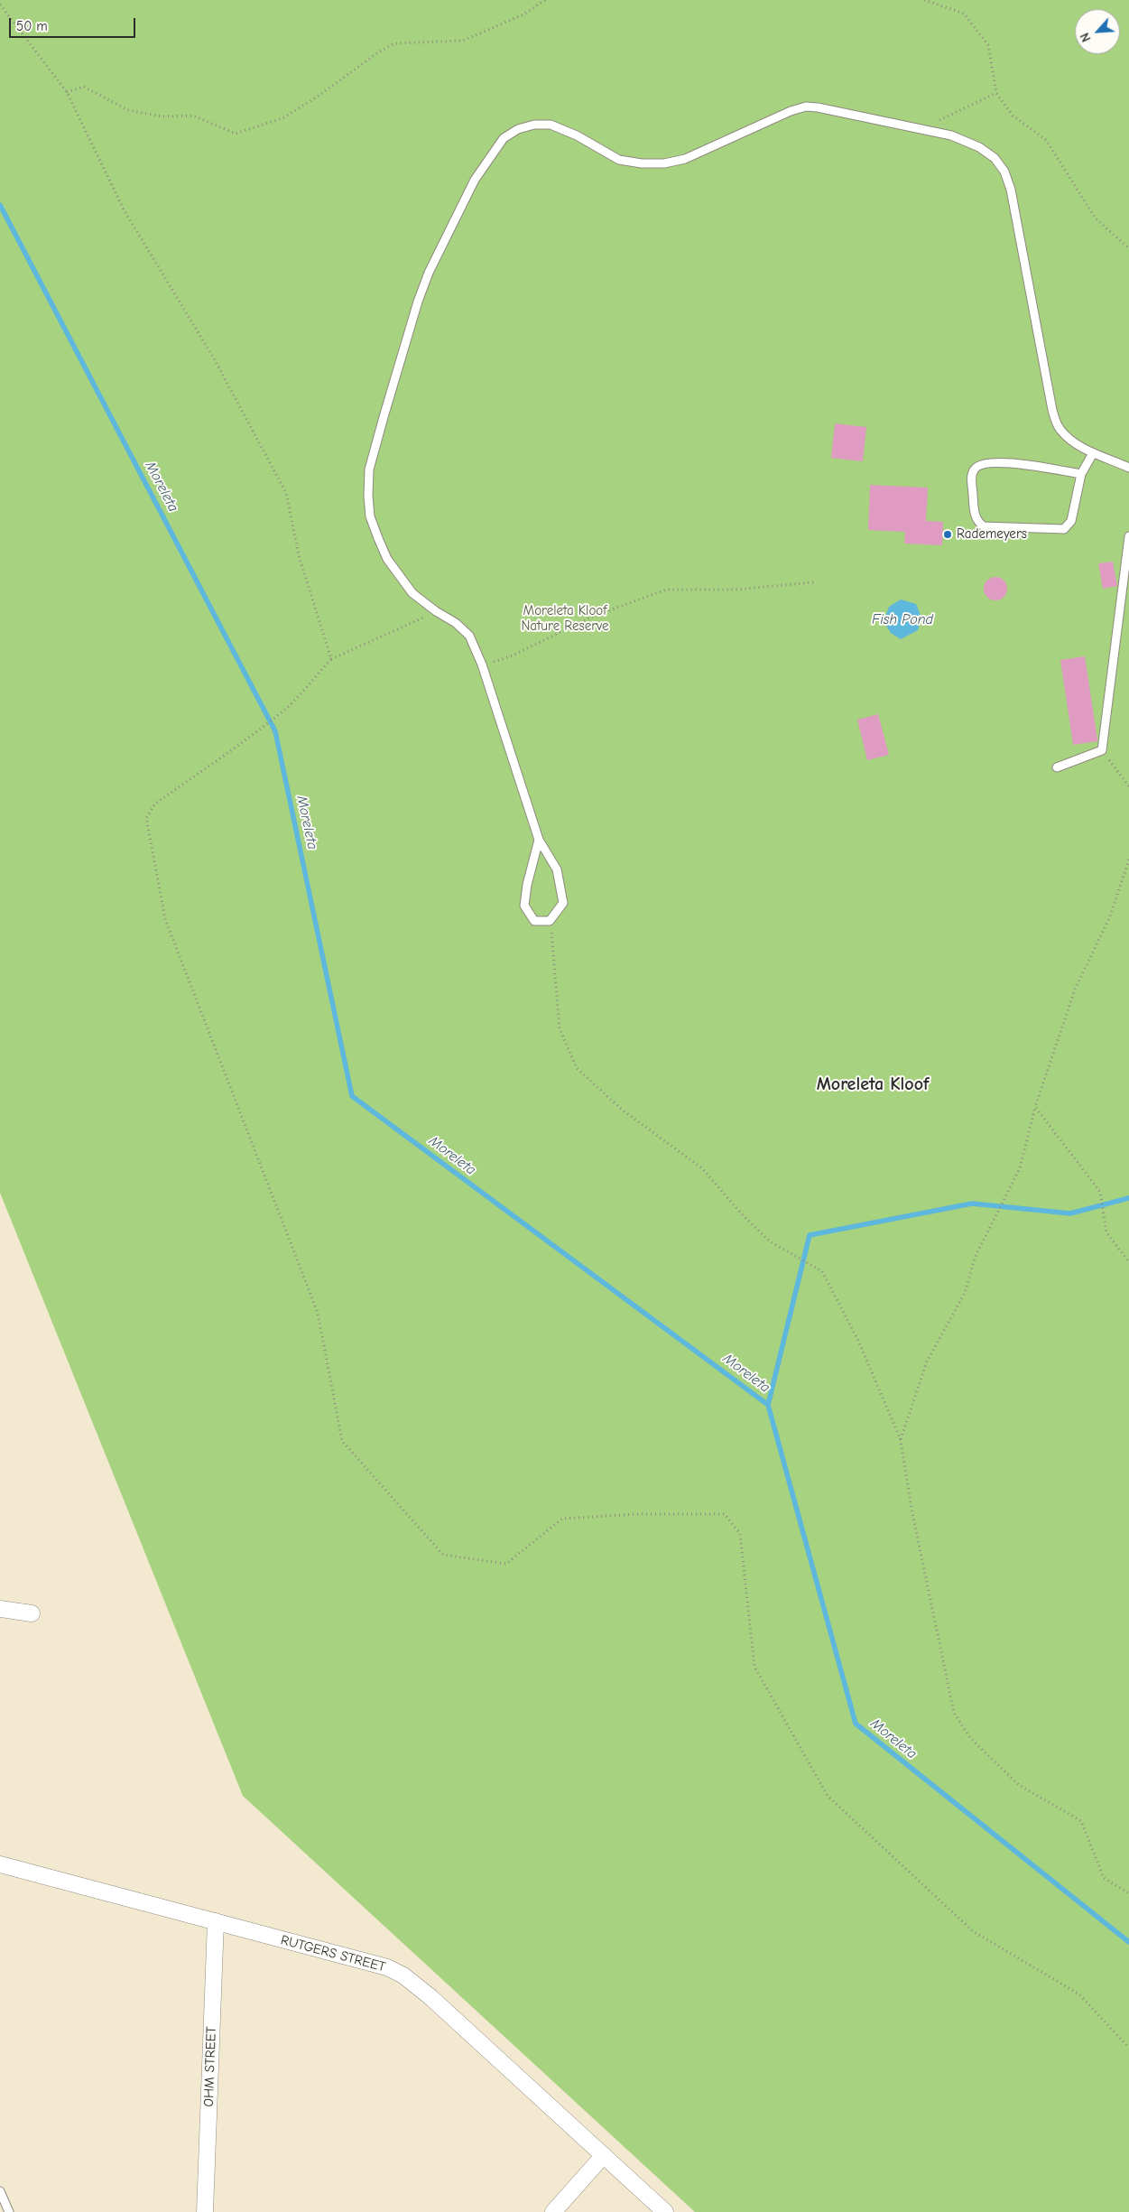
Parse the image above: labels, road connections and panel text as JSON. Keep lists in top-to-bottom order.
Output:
{
  "streets": {
    "street": ["RUTGERS STREET", "OHM STREET"]
  },
  "crossings": [
    ["RUTGERS STREET", "OHM STREET"]
  ],
  "districts": ["Moreleta Kloof"],
  "water": ["Moreleta", "Fish Pond"],
  "parks": ["Moreleta Kloof Nature Reserve"],
  "places": ["Rademeyers"],
  "scale_bar": "50 m",
  "north": "bottom left"
}
